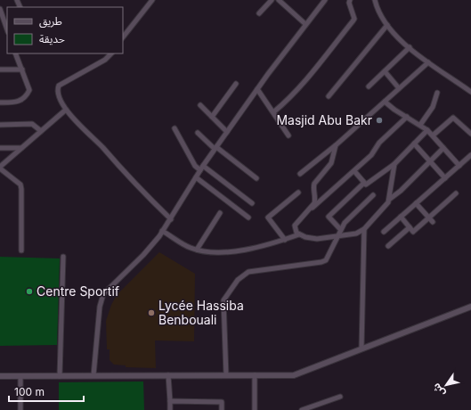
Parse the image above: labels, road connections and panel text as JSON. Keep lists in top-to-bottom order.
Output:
{
  "places": ["Masjid Abu Bakr", "Centre Sportif", "Lycée Hassiba Benbouali"],
  "legend": ["طريق", "حديقة"],
  "scale_bar": "100 m",
  "north": "bottom left"
}
